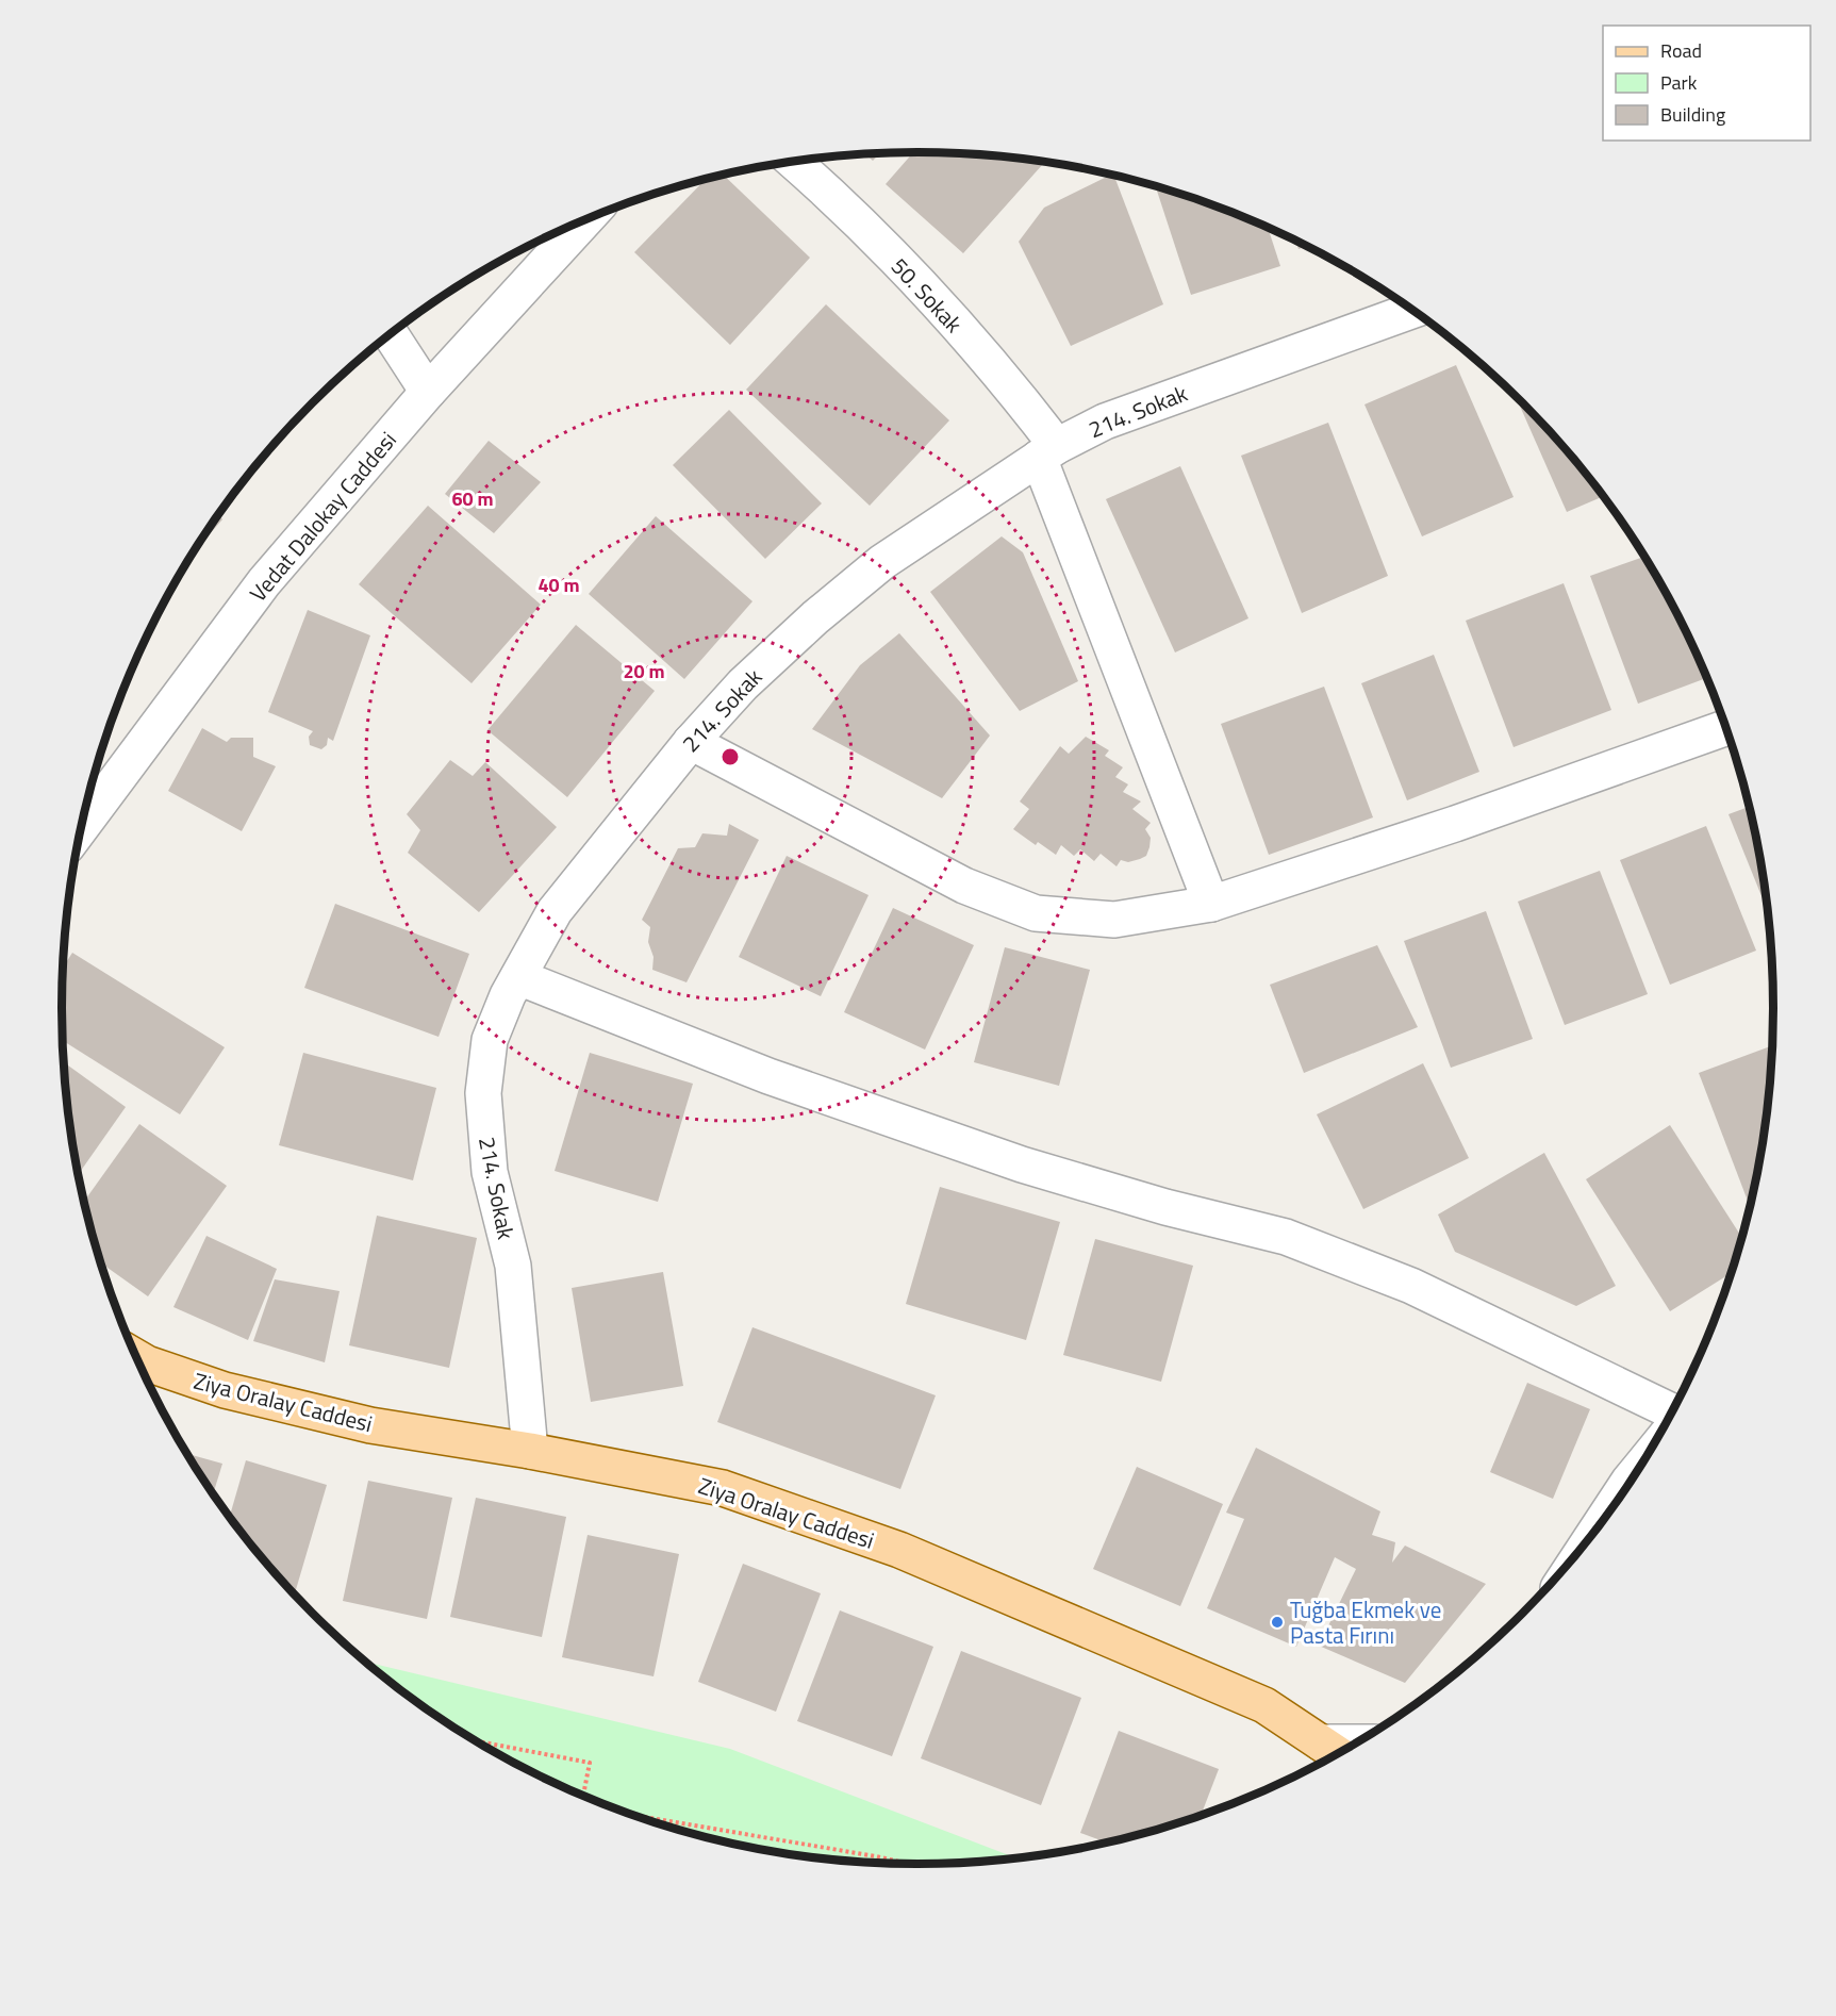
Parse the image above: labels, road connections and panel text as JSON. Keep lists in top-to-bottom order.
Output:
{
  "streets": {
    "main road": ["Ziya Oralay Caddesi"],
    "street": ["50. Sokak", "214. Sokak", "Vedat Dalokay Caddesi"]
  },
  "crossings": [
    ["50. Sokak", "214. Sokak"],
    ["214. Sokak", "Ziya Oralay Caddesi"]
  ],
  "places": ["Tuğba Ekmek ve Pasta Fırını"],
  "legend": ["Road", "Park", "Building"],
  "rings": ["60 m", "40 m", "20 m"]
}
